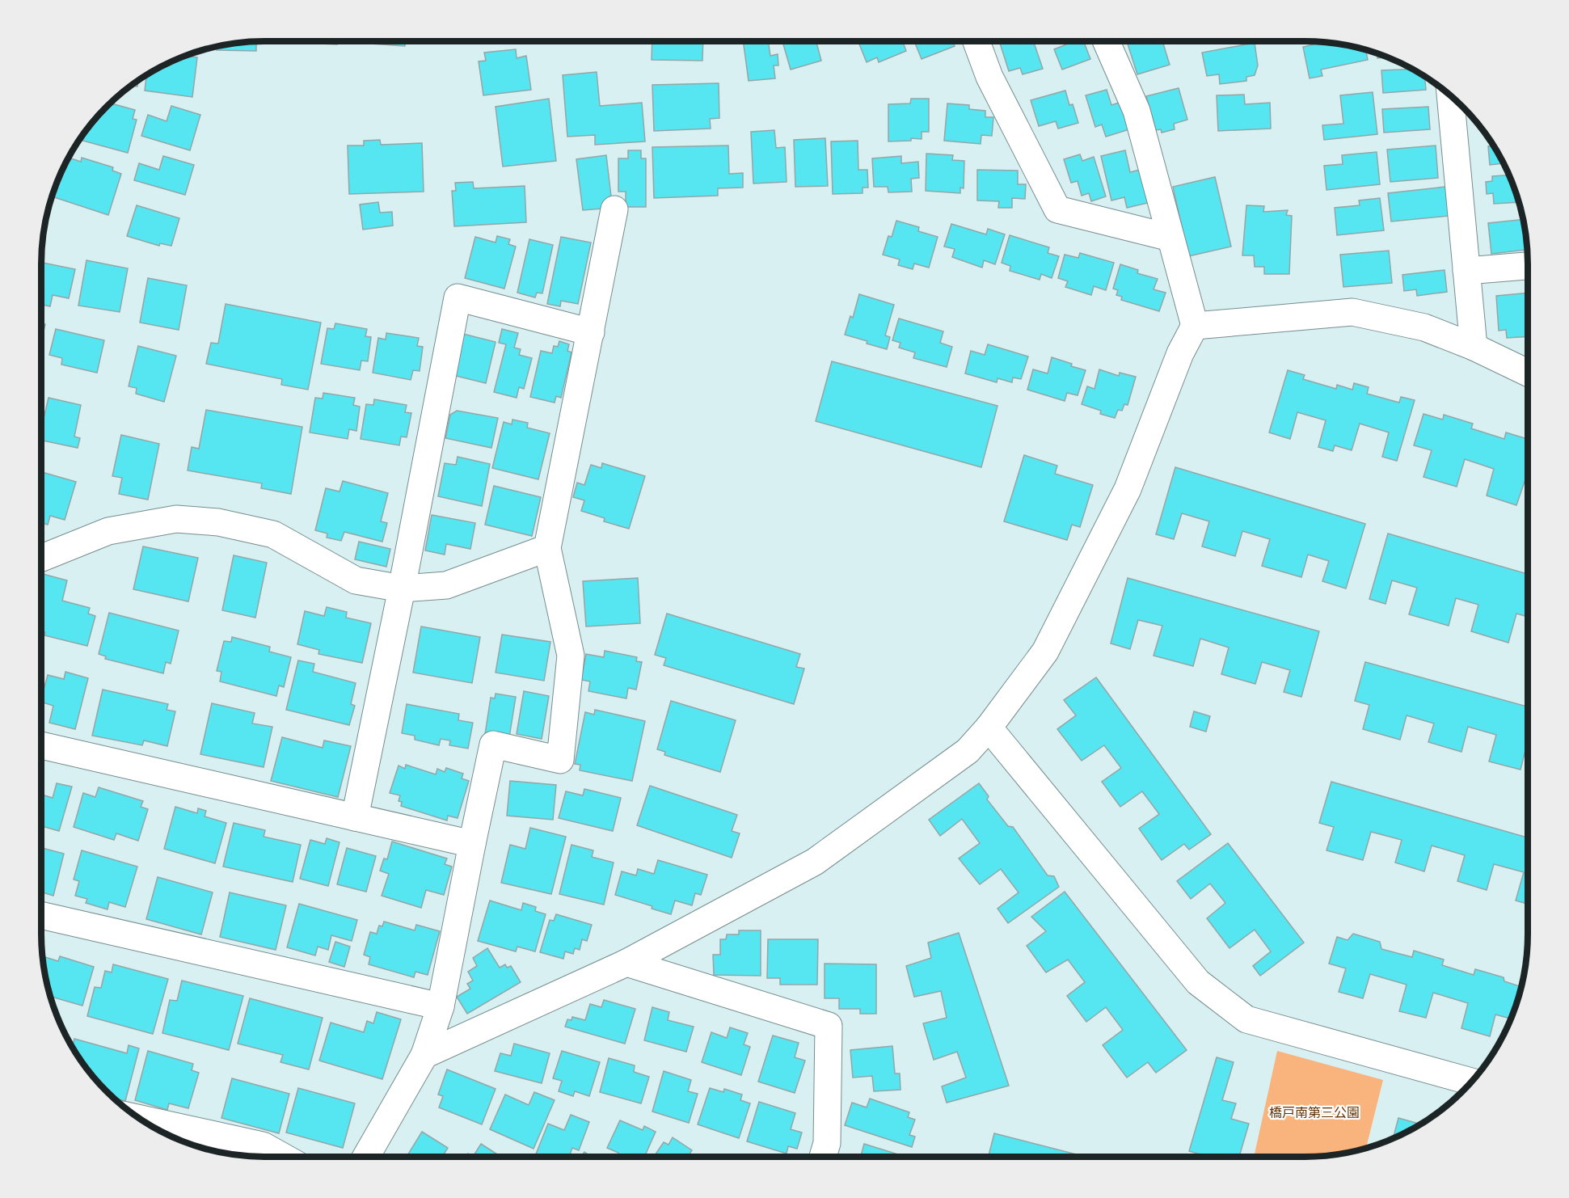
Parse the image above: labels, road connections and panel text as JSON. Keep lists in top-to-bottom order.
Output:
{
  "parks": ["橋戸南第三公園"]
}
